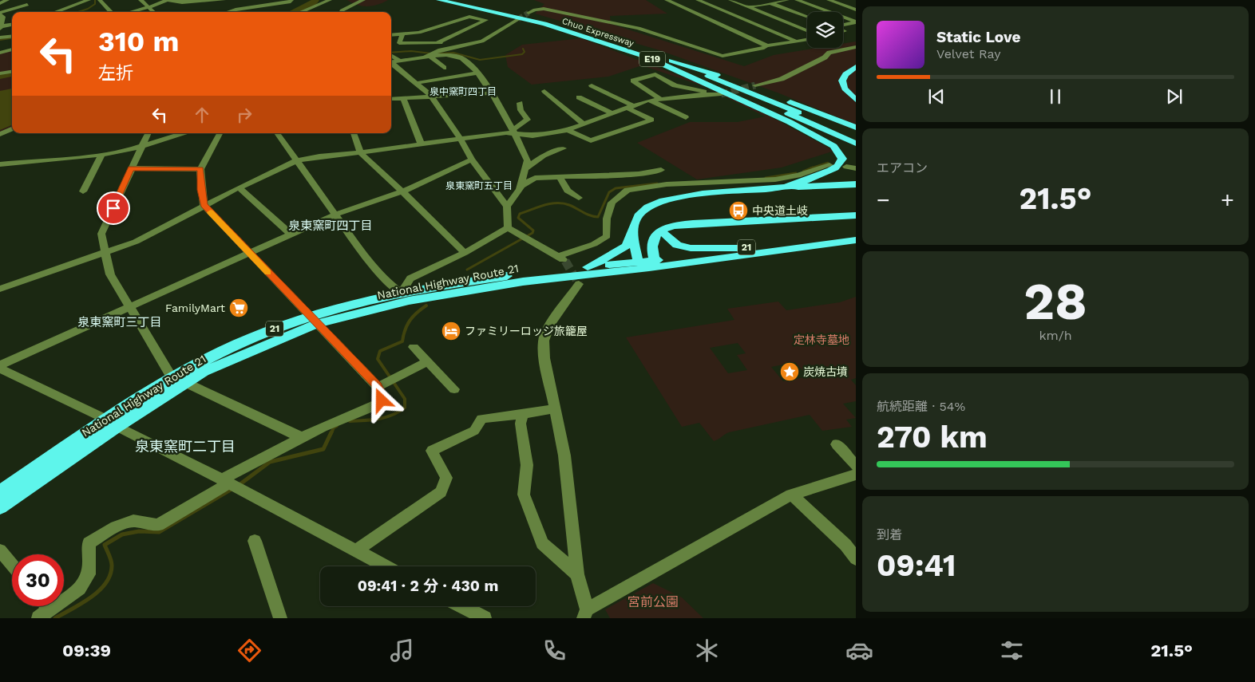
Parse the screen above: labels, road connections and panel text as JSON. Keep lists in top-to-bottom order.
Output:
{
  "streets": {
    "highway": [
      "Chuo Expressway",
      "E19",
      "21",
      "National Highway Route 21"
    ]
  },
  "districts": [
    "泉中窯町四丁目",
    "泉東窯町五丁目",
    "泉東窯町四丁目",
    "泉東窯町三丁目",
    "泉東窯町二丁目"
  ],
  "parks": ["定林寺墓地", "宮前公園"],
  "places": {
    "bus stop": ["中央道土岐"],
    "supermarket": ["FamilyMart"],
    "hotel": ["ファミリーロッジ旅籠屋"],
    "place": ["炭焼古墳"]
  },
  "page": {
    "turn": ["310 m", "左折"],
    "song": ["Static Love", "Velvet Ray"],
    "tile": [
      "エアコン",
      ["28", "km/h"],
      ["航続距離 · 54%", "270 km"],
      ["到着", "09:41"]
    ],
    "heat": ["−", "21.5°", "+"],
    "limit": "30",
    "trip": "09:41 · 2 分 · 430 m",
    "tabs": ["09:39", "21.5°"]
  }
}
